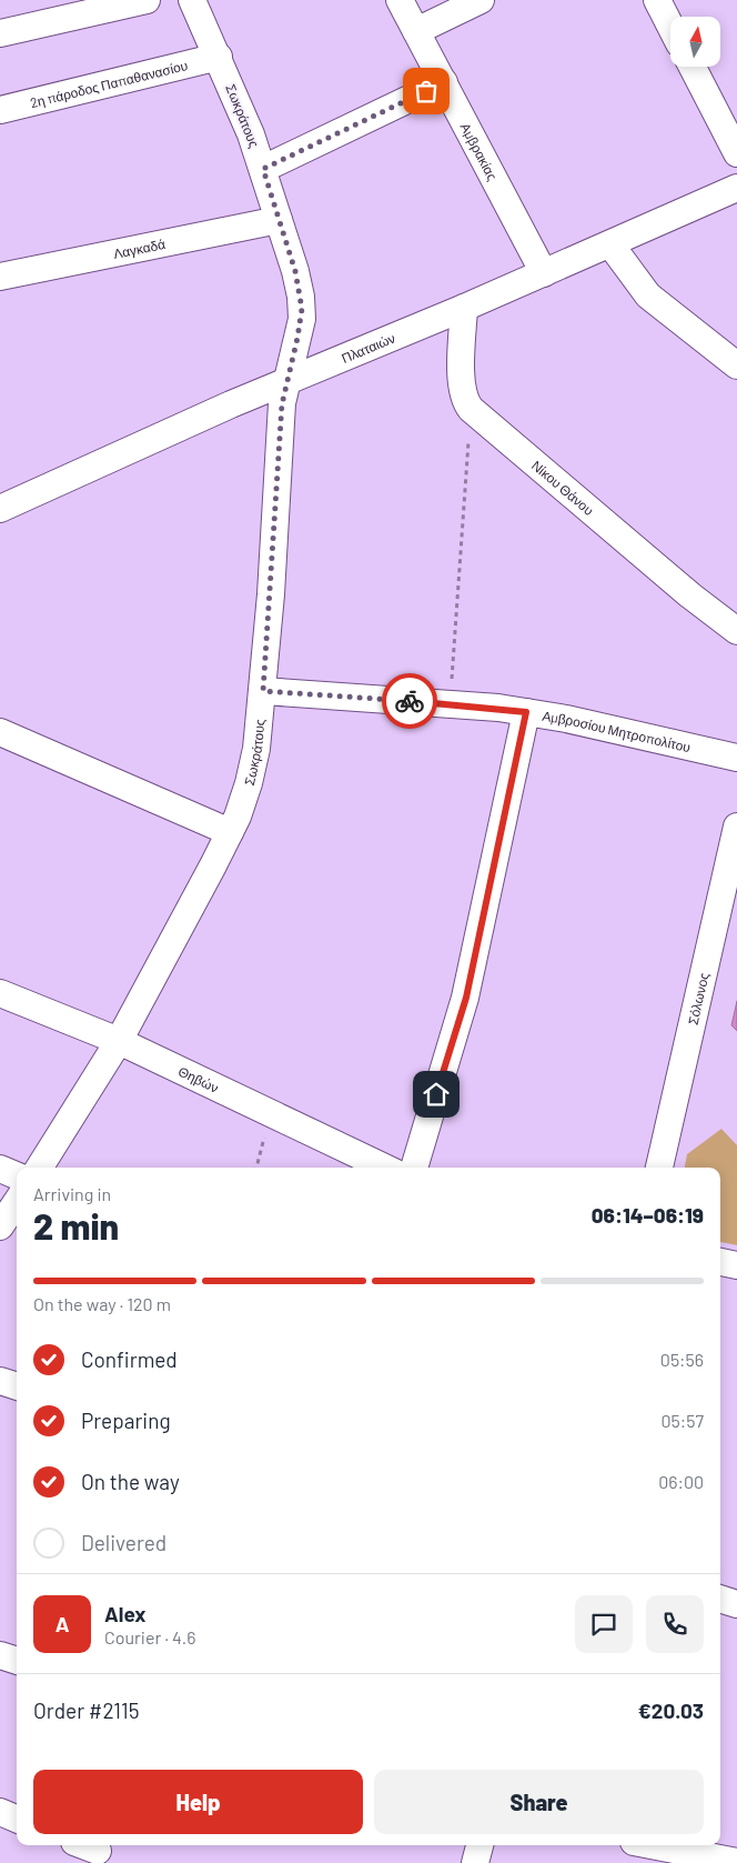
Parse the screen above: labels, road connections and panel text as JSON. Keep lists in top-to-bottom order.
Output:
{
  "streets": {
    "street": [
      "2η πάροδος Παπαθανασίου",
      "Σωκράτους",
      "Αμβρακίας",
      "Λαγκαδά",
      "Πλαταιών",
      "Νίκου Θάνου",
      "Αμβροσίου Μητροπολίτου",
      "Σόλωνος",
      "Θηβών"
    ]
  },
  "crossings": [
    ["2η πάροδος Παπαθανασίου", "Σωκράτους"],
    ["Σωκράτους", "Λαγκαδά"],
    ["Σωκράτους", "Πλαταιών"],
    ["Σωκράτους", "Αμβροσίου Μητροπολίτου"],
    ["Σωκράτους", "Θηβών"],
    ["Αμβρακίας", "Πλαταιών"],
    ["Πλαταιών", "Νίκου Θάνου"]
  ],
  "north": "top",
  "page": {
    "heading": ["2 min", "Arriving in", "06:14–06:19"],
    "panel": [
      "Alex",
      "Courier · 4.6",
      "Order #2115",
      "€20.03"
    ],
    "bar": "On the way · 120 m",
    "list": [
      ["Confirmed", "05:56"],
      ["Preparing", "05:57"],
      ["On the way", "06:00"],
      "Delivered"
    ],
    "round": "A",
    "buttons": ["Help", "Share"]
  }
}
